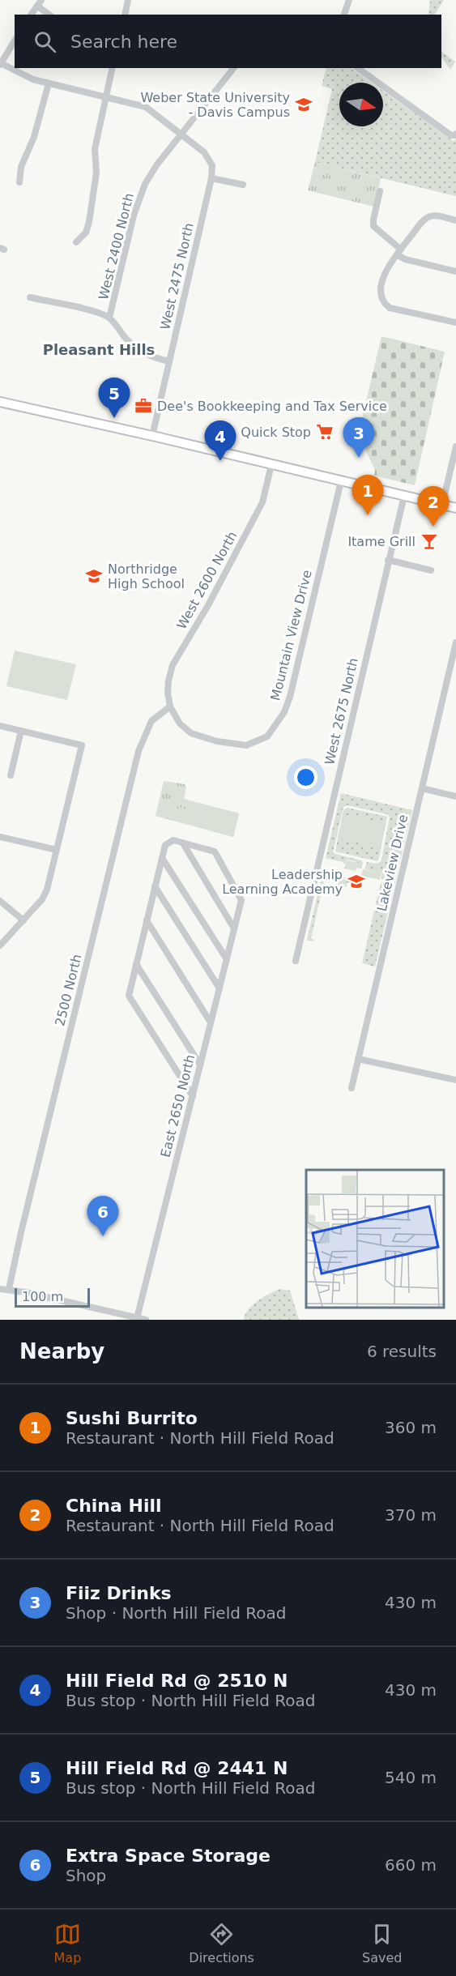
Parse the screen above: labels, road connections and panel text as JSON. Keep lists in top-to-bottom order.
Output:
{
  "streets": {
    "street": [
      "West 2400 North",
      "West 2475 North",
      "West 2600 North",
      "Mountain View Drive",
      "West 2675 North",
      "Lakeview Drive",
      "2500 North",
      "East 2650 North"
    ]
  },
  "crossings": [
    ["West 2400 North", "West 2475 North"],
    ["West 2600 North", "Mountain View Drive"],
    ["West 2600 North", "2500 North"],
    ["Mountain View Drive", "2500 North"]
  ],
  "districts": ["Pleasant Hills"],
  "places": {
    "school or university": ["Weber State University - Davis Campus", "Northridge High School", "Leadership Learning Academy"],
    "office": ["Dee's Bookkeeping and Tax Service"],
    "supermarket": ["Quick Stop"],
    "bar": ["Itame Grill"]
  },
  "scale_bar": "100 m",
  "north": "right",
  "page": {
    "search": "Search here",
    "pins": [
      "5",
      "3",
      "4",
      "1",
      "2",
      "6"
    ],
    "scale": "100 m",
    "heading": ["Nearby", "6 results"],
    "list": [
      {
        "mark": "1",
        "name": "Sushi Burrito",
        "note": "Restaurant · North Hill Field Road",
        "value": "360 m"
      },
      {
        "mark": "2",
        "name": "China Hill",
        "note": "Restaurant · North Hill Field Road",
        "value": "370 m"
      },
      {
        "mark": "3",
        "name": "Fiiz Drinks",
        "note": "Shop · North Hill Field Road",
        "value": "430 m"
      },
      {
        "mark": "4",
        "name": "Hill Field Rd @ 2510 N",
        "note": "Bus stop · North Hill Field Road",
        "value": "430 m"
      },
      {
        "mark": "5",
        "name": "Hill Field Rd @ 2441 N",
        "note": "Bus stop · North Hill Field Road",
        "value": "540 m"
      },
      {
        "mark": "6",
        "name": "Extra Space Storage",
        "note": "Shop",
        "value": "660 m"
      }
    ],
    "nav": ["Map", "Directions", "Saved"]
  }
}
